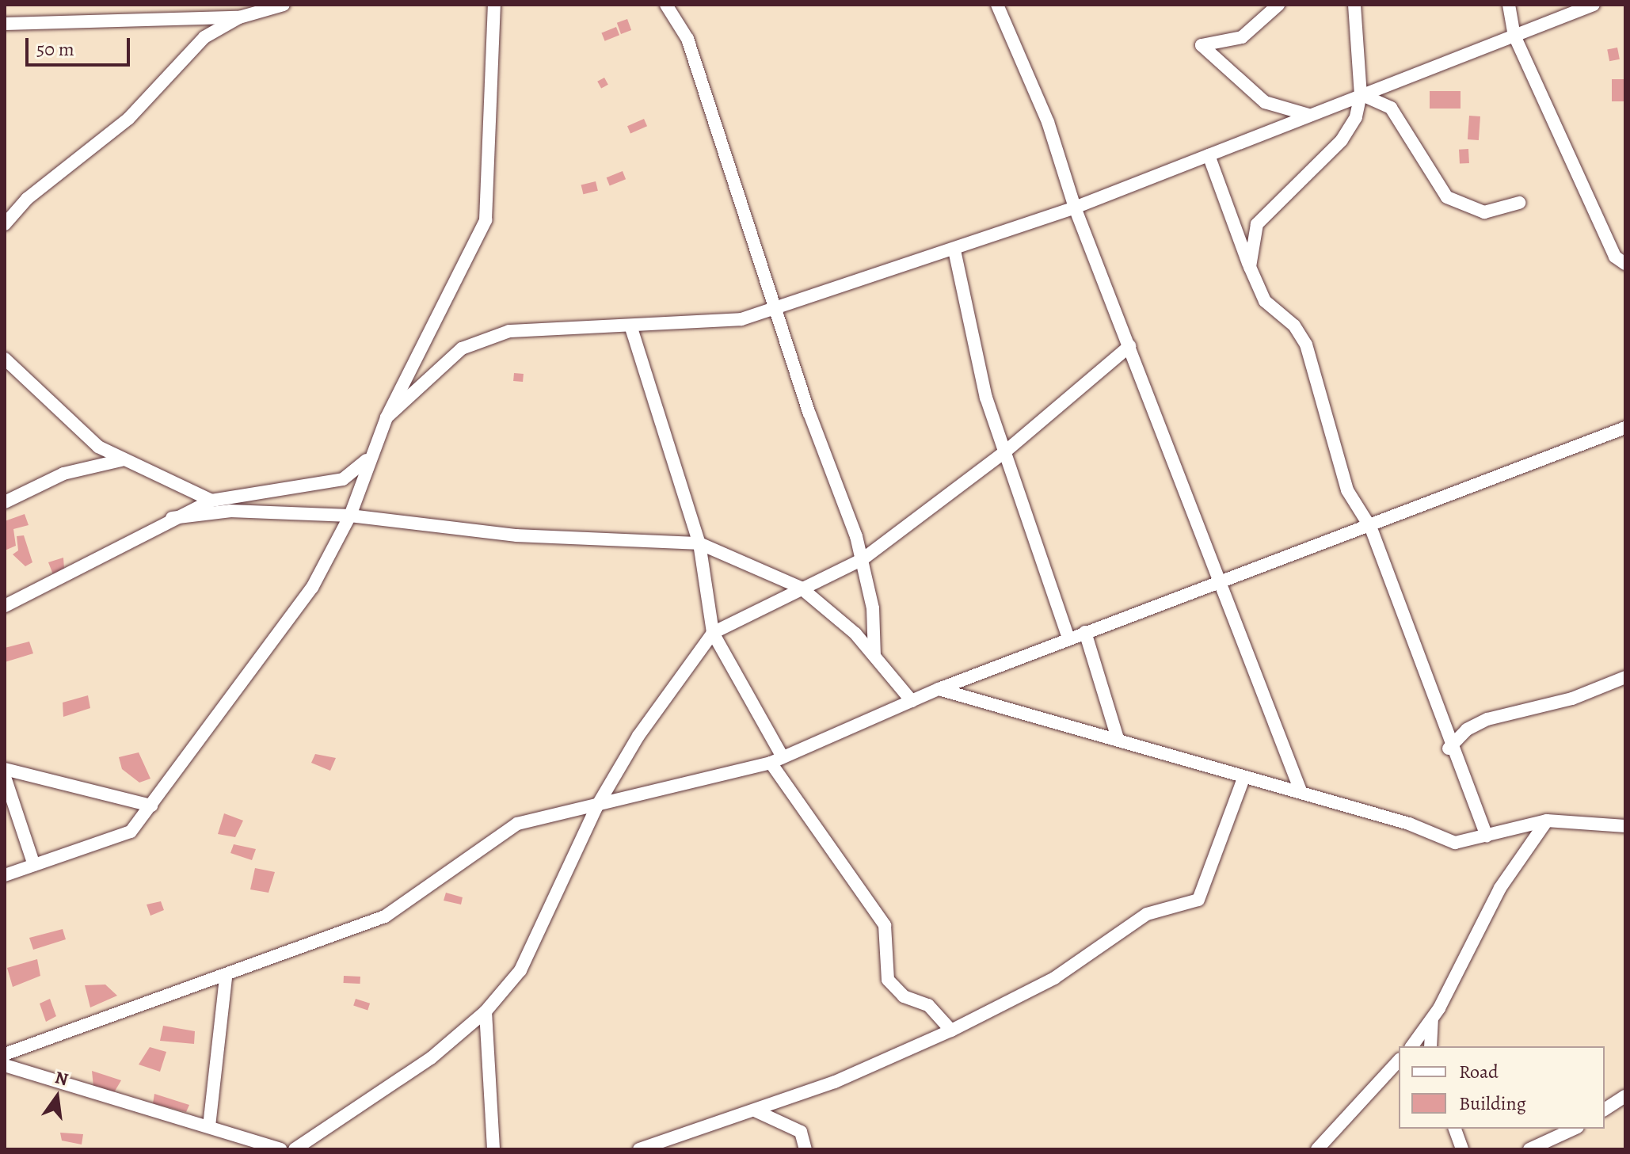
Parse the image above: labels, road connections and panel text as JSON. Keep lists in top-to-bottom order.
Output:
{
  "legend": ["Road", "Building"],
  "scale_bar": "50 m",
  "north": "top"
}
